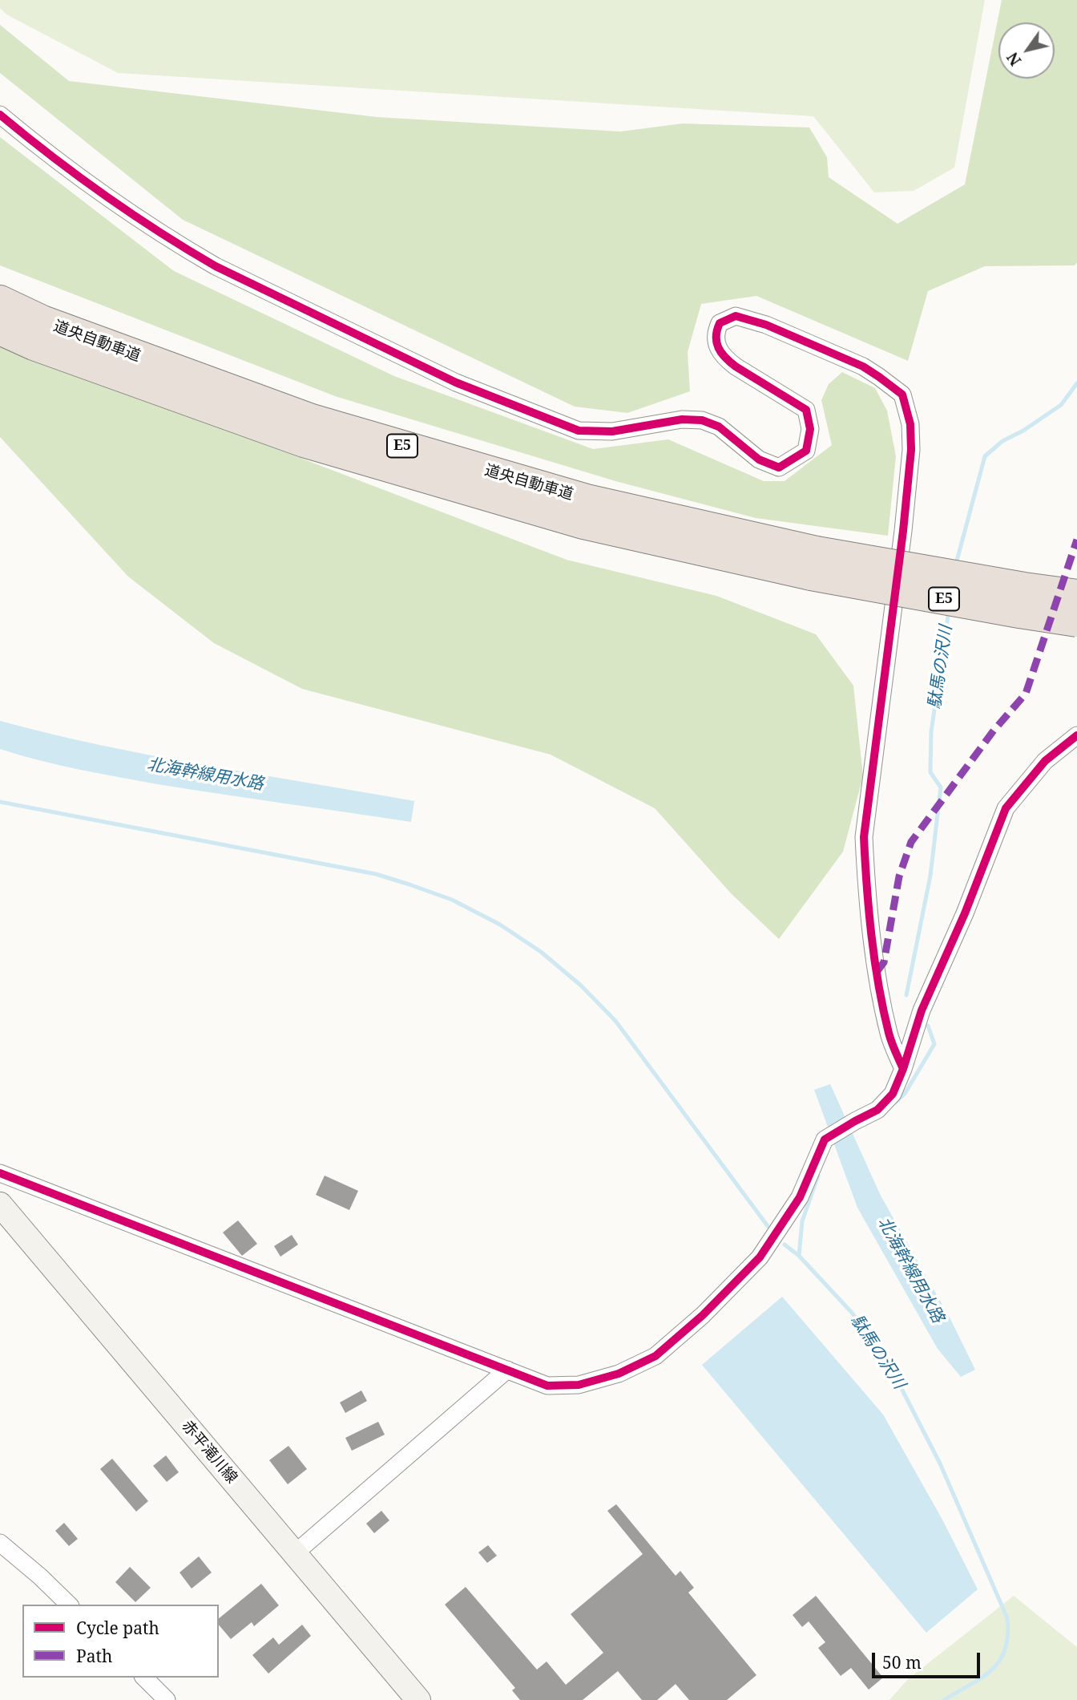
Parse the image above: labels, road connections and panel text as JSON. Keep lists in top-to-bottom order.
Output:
{
  "streets": {
    "highway": ["道央自動車道", "E5"],
    "main road": ["赤平滝川線"]
  },
  "water": ["駄馬の沢川", "北海幹線用水路"],
  "legend": ["Cycle path", "Path"],
  "scale_bar": "50 m",
  "north": "bottom left"
}
